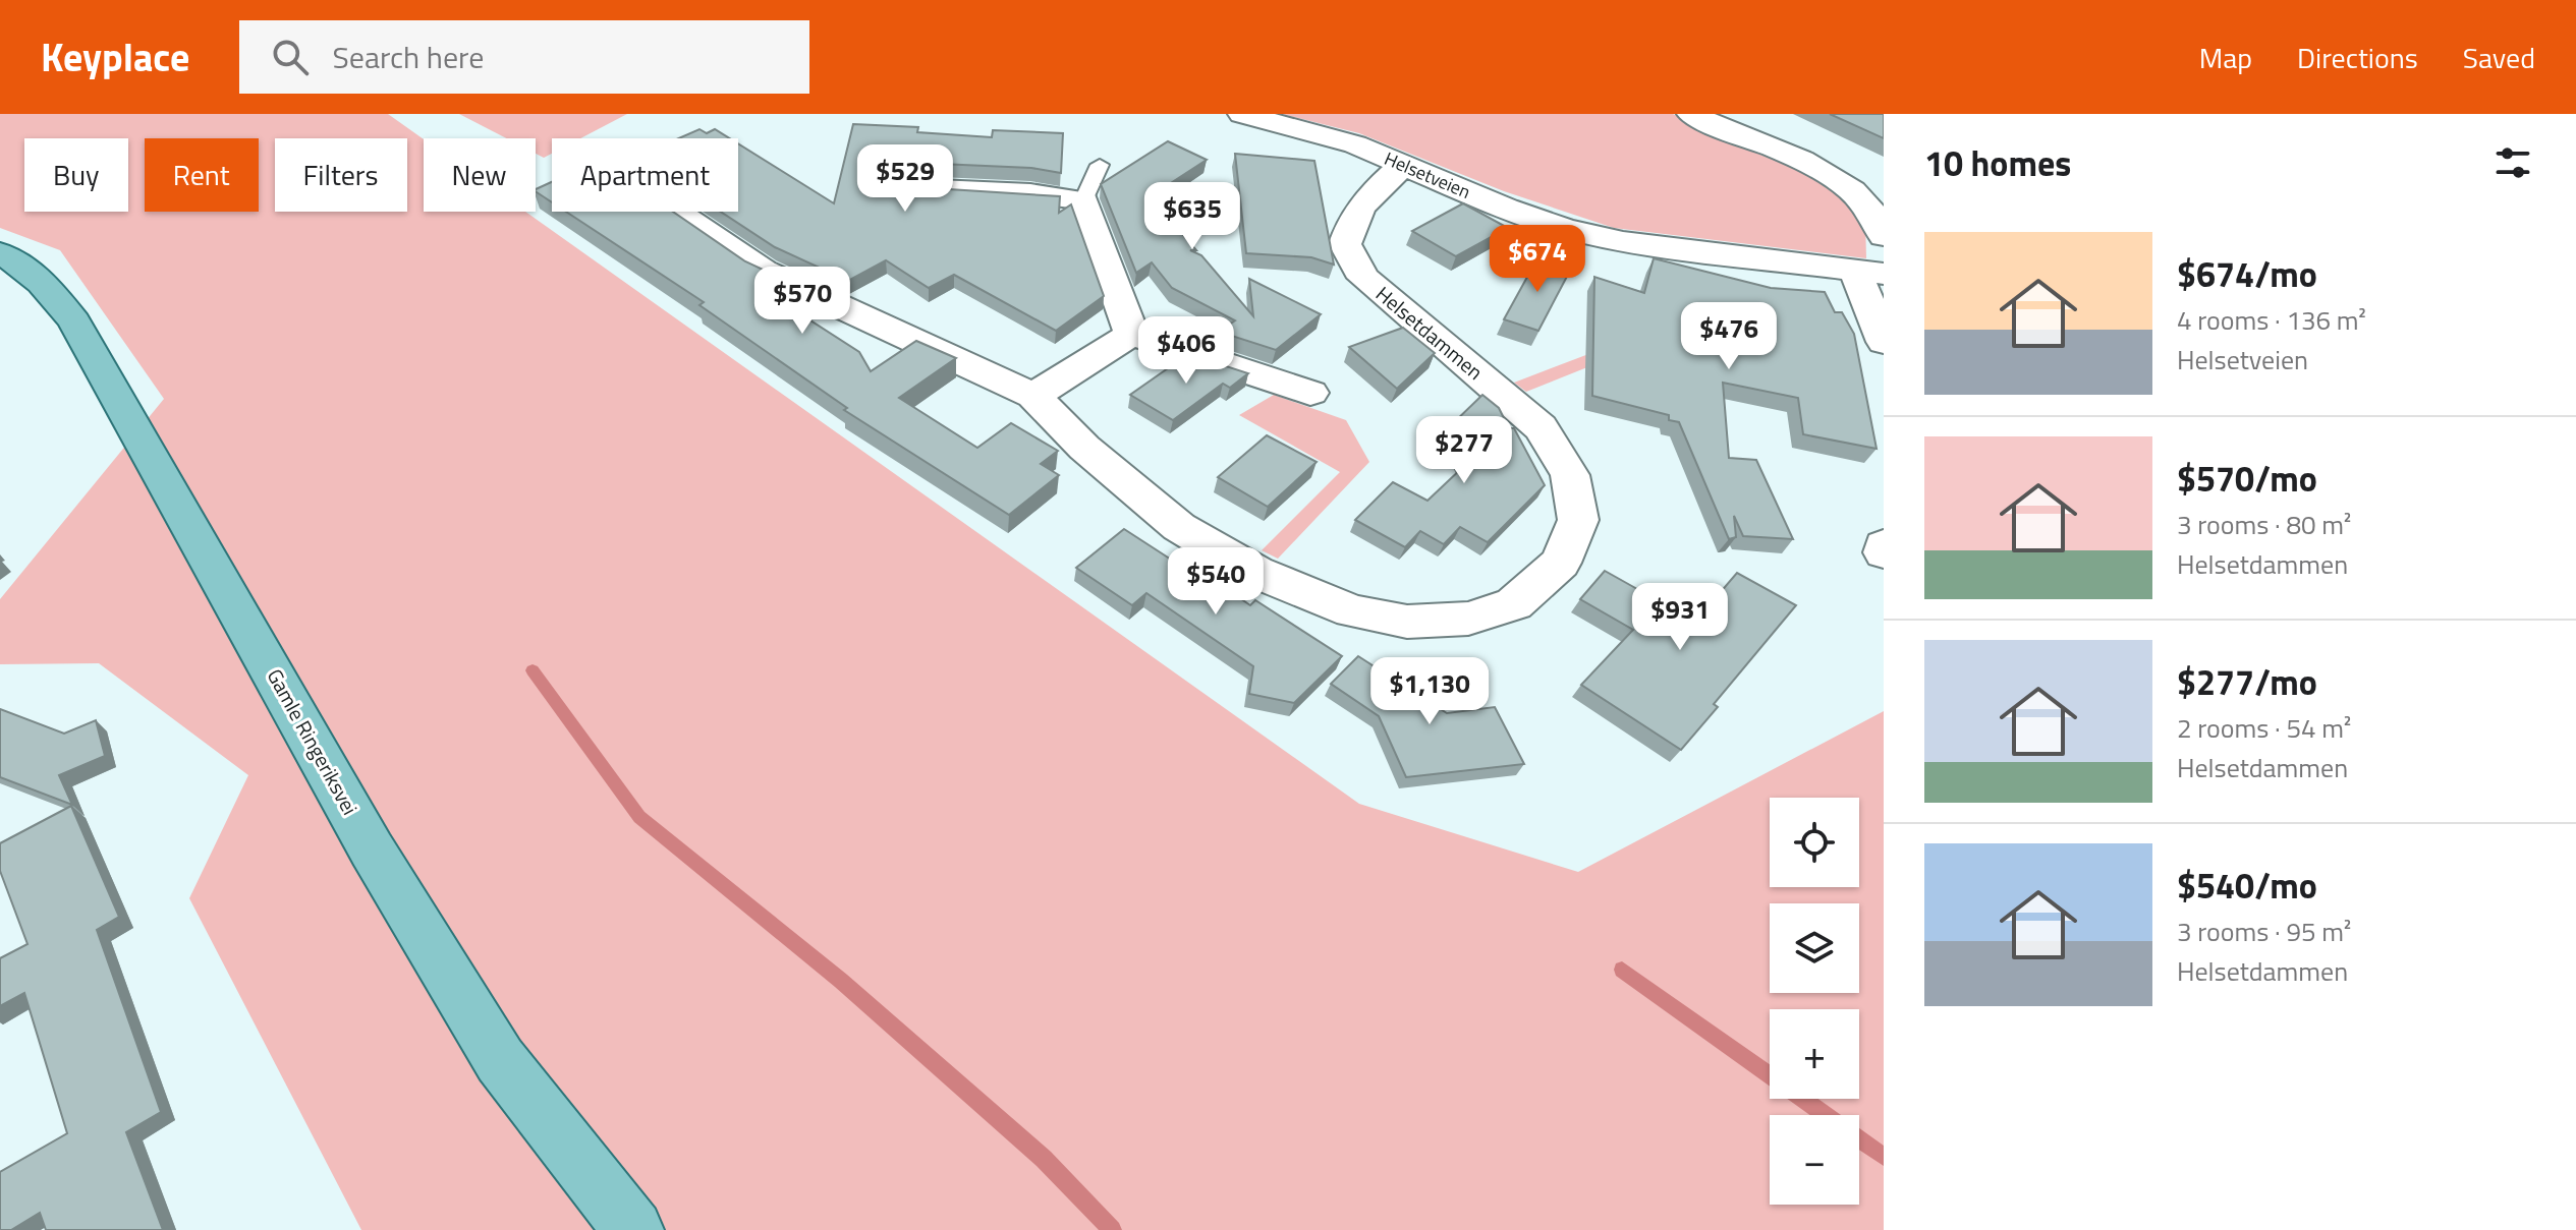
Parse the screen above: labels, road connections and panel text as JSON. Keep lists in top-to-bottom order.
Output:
{
  "streets": {
    "main road": ["Gamle Ringeriksvei"],
    "street": ["Helsetveien", "Helsetdammen"]
  },
  "crossings": [
    ["Helsetveien", "Helsetdammen"]
  ],
  "page": {
    "header": "Keyplace",
    "search": "Search here",
    "nav": ["Map", "Directions", "Saved"],
    "heading": "10 homes",
    "chip": [
      "Buy",
      "Rent",
      "Filters",
      "New",
      "Apartment"
    ],
    "price": [
      "$529",
      "$635",
      "$674",
      "$570",
      "$476",
      "$406",
      "$277",
      "$540",
      "$931",
      "$1,130"
    ],
    "list": [
      {
        "name": "$674/mo",
        "note": "4 rooms · 136 m² · Helsetveien"
      },
      {
        "name": "$570/mo",
        "note": "3 rooms · 80 m² · Helsetdammen"
      },
      {
        "name": "$277/mo",
        "note": "2 rooms · 54 m² · Helsetdammen"
      },
      {
        "name": "$540/mo",
        "note": "3 rooms · 95 m² · Helsetdammen"
      }
    ],
    "map_buttons": ["+", "−"]
  }
}
